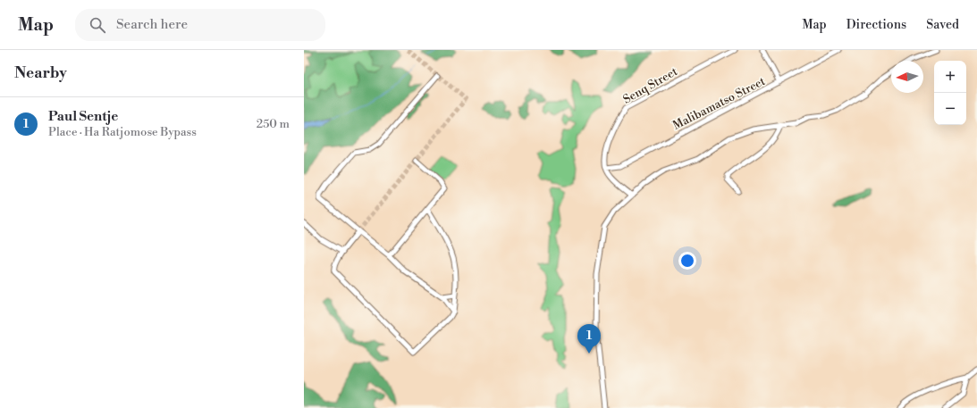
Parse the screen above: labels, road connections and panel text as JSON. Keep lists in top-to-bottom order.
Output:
{
  "streets": {
    "street": ["Senq Street", "Malibamatso Street"]
  },
  "crossings": [
    ["Senq Street", "Malibamatso Street"]
  ],
  "north": "left",
  "page": {
    "header": "Map",
    "search": "Search here",
    "nav": ["Map", "Directions", "Saved"],
    "heading": "Nearby",
    "map_buttons": ["+", "−"],
    "list": [
      {
        "mark": "1",
        "name": "Paul Sentje",
        "note": "Place · Ha Ratjomose Bypass",
        "value": "250 m"
      }
    ],
    "pins": "1"
  }
}
